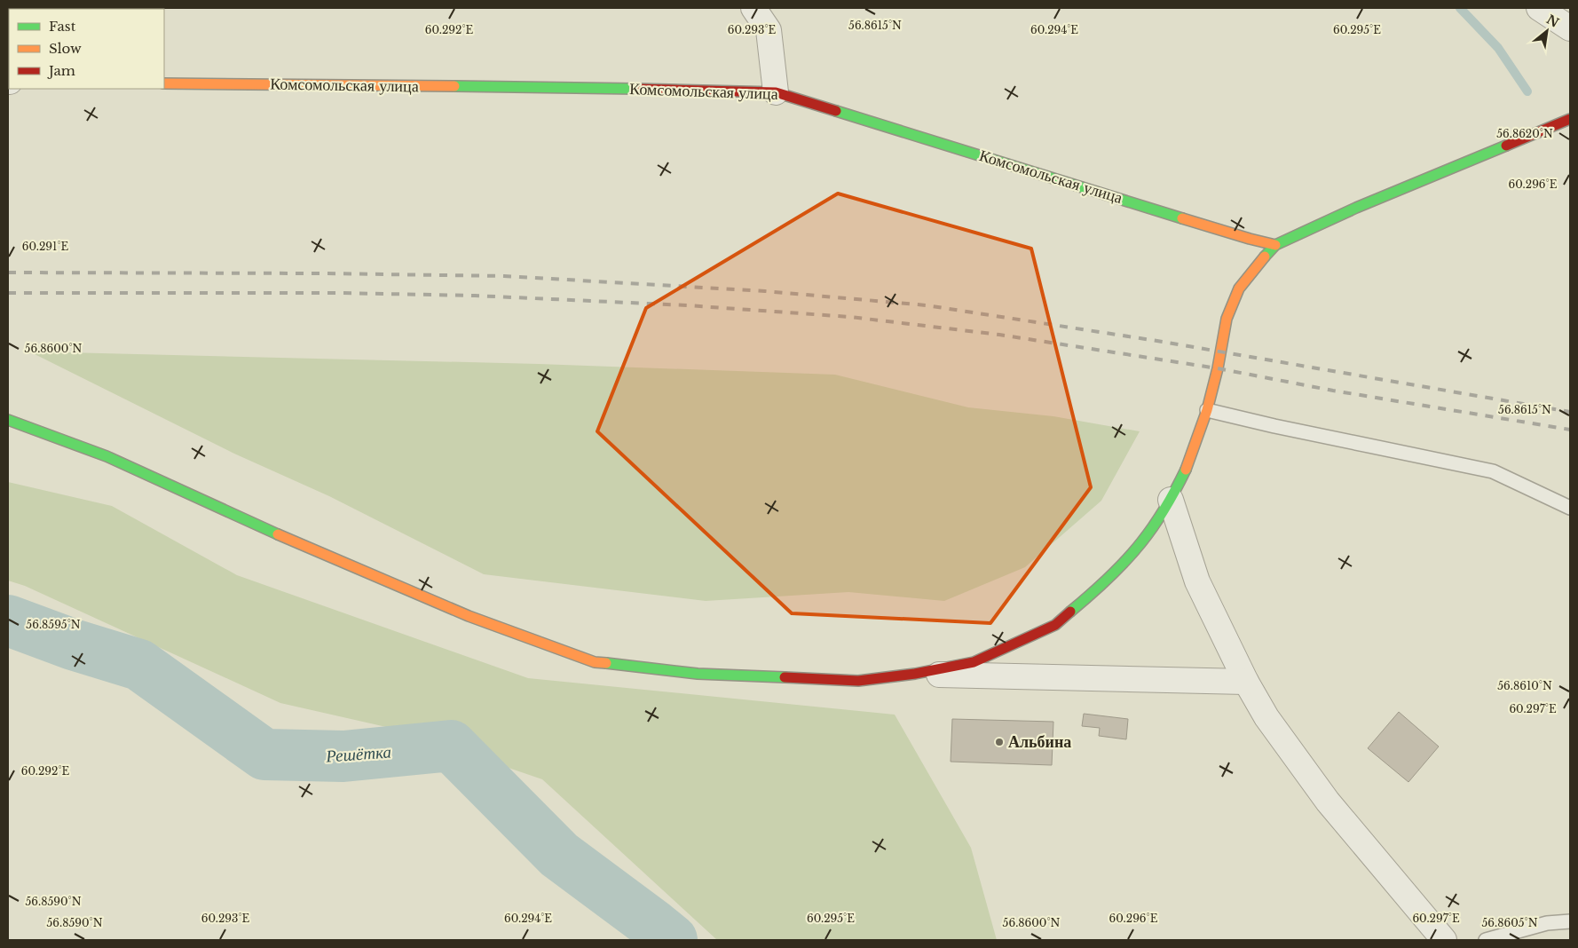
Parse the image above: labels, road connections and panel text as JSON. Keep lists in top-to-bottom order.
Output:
{
  "streets": {
    "street": ["Комсомольская улица"]
  },
  "water": ["Решётка"],
  "places": ["Альбина"],
  "legend": ["Fast", "Slow", "Jam"],
  "north": "top right",
  "coordinates": [
    "56.8615°N",
    "60.292°E",
    "60.293°E",
    "60.294°E",
    "60.295°E",
    "56.8620°N",
    "60.296°E",
    "60.291°E",
    "56.8600°N",
    "56.8595°N",
    "56.8610°N",
    "60.297°E",
    "56.8590°N",
    "56.8605°N"
  ]
}
